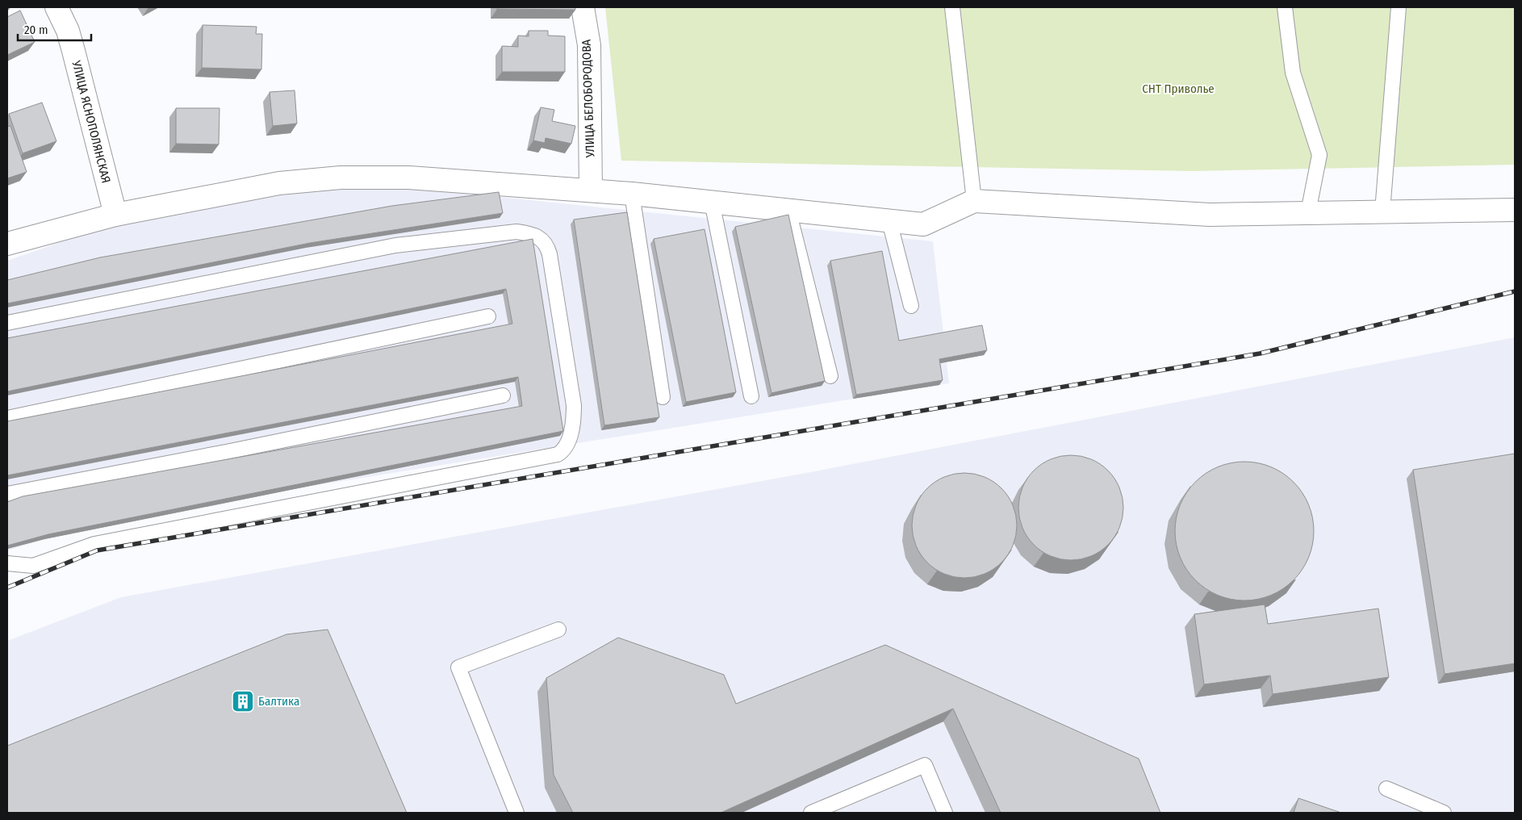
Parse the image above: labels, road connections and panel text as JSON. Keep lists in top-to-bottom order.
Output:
{
  "streets": {
    "street": ["УЛИЦА БЕЛОБОРОДОВА", "УЛИЦА ЯСНОПОЛЯНСКАЯ"]
  },
  "parks": ["СНТ Приволье"],
  "places": {
    "building": ["Балтика"]
  },
  "scale_bar": "20 m"
}
